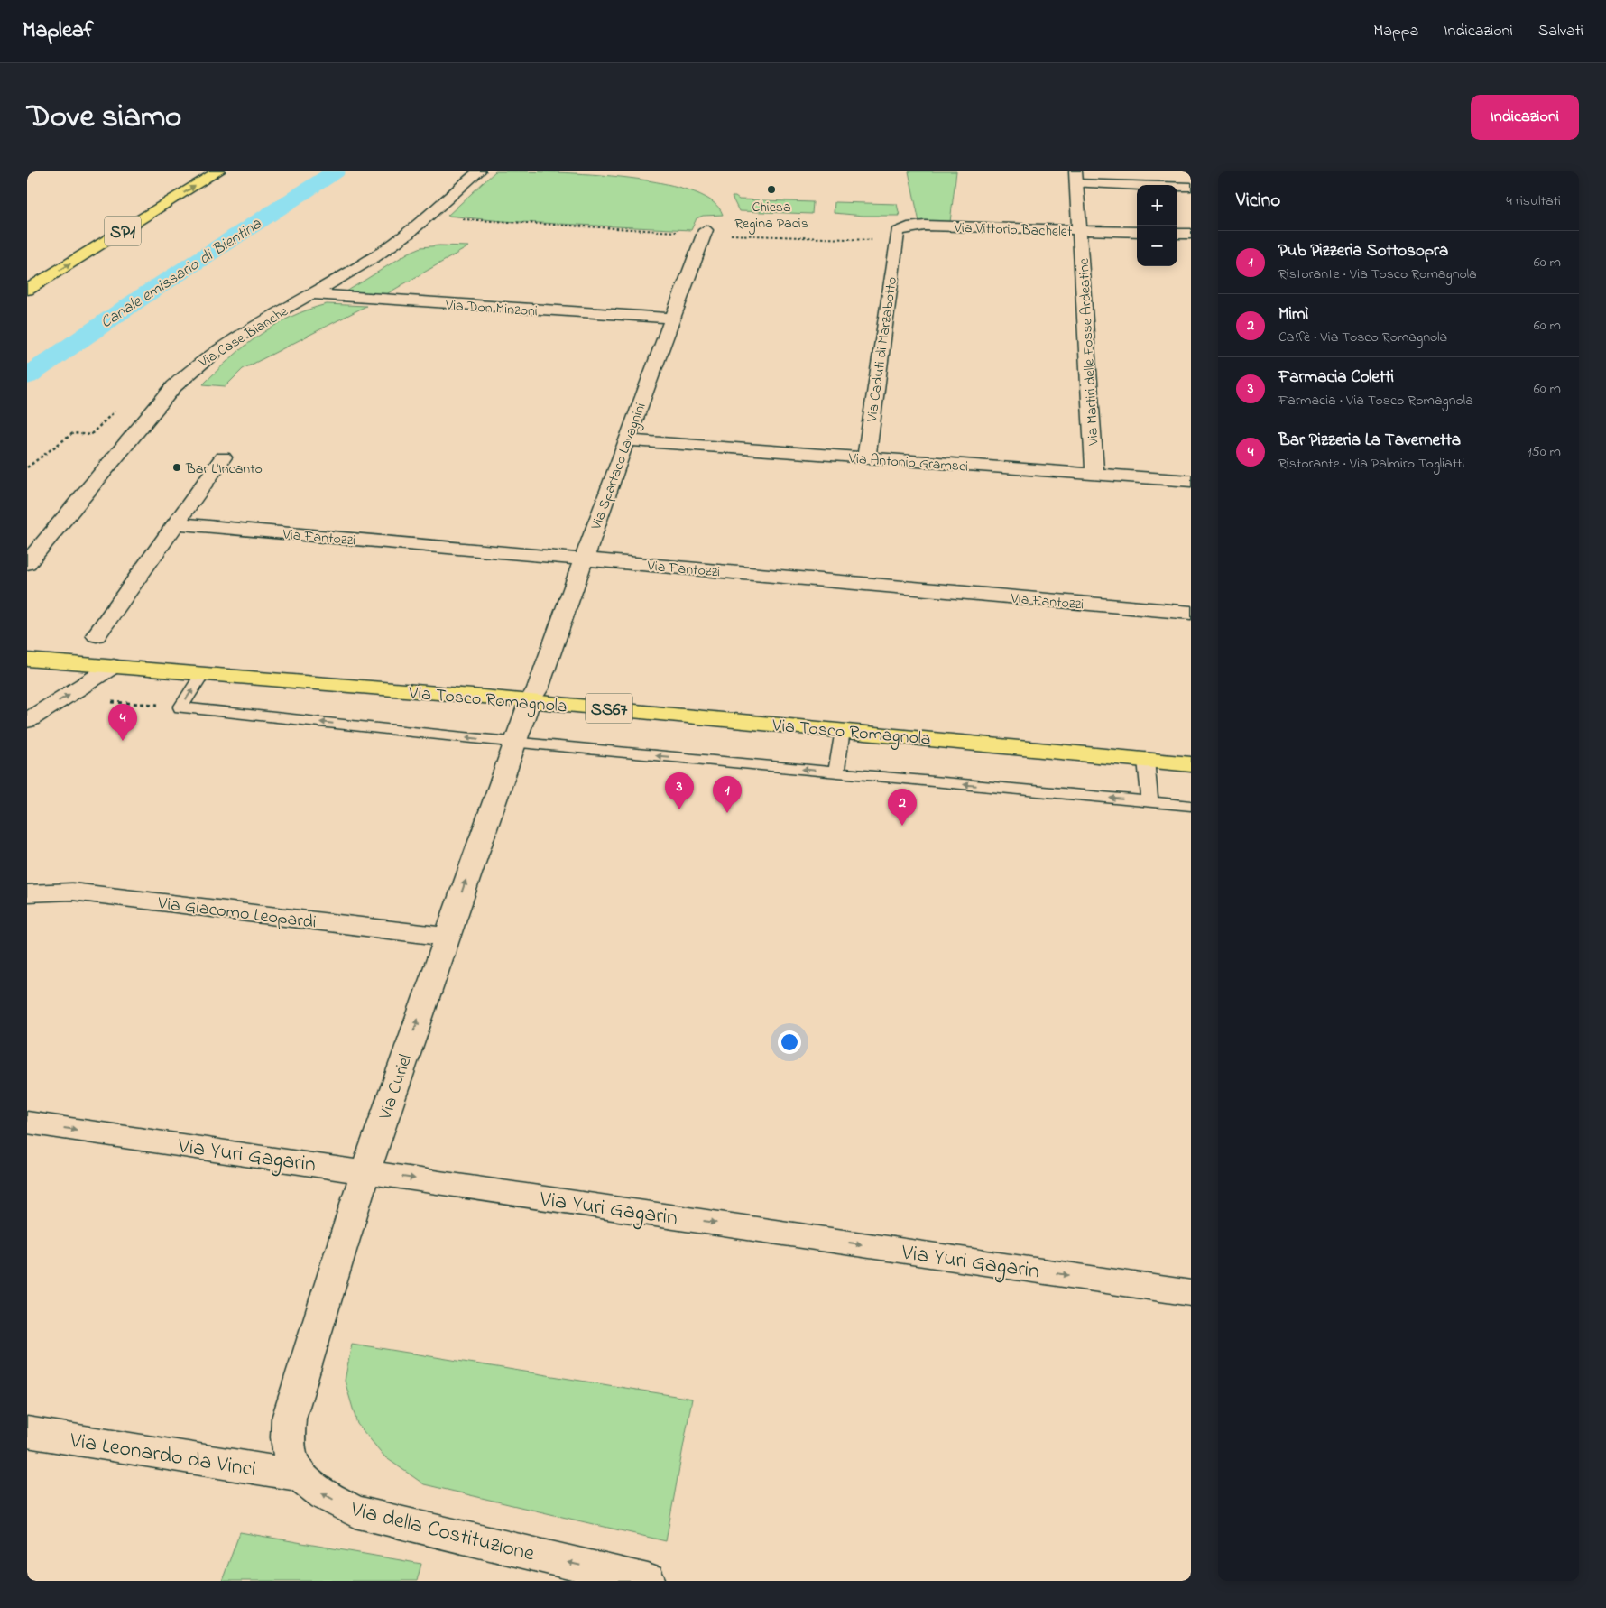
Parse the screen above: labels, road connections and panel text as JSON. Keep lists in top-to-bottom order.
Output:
{
  "streets": {
    "main road": ["SP1", "Via Tosco Romagnola", "SS67"],
    "street": [
      "Via Vittorio Bachelet",
      "Via Don Minzoni",
      "Via Case Bianche",
      "Via Caduti di Marzabotto",
      "Via Martiri delle Fosse Ardeatine",
      "Via Antonio Gramsci",
      "Via Spartaco Lavagnini",
      "Via Fantozzi",
      "Via Giacomo Leopardi",
      "Via Curiel",
      "Via Yuri Gagarin",
      "Via Leonardo da Vinci",
      "Via della Costituzione"
    ]
  },
  "crossings": [
    ["Via Vittorio Bachelet", "Via Caduti di Marzabotto"],
    ["Via Vittorio Bachelet", "Via Martiri delle Fosse Ardeatine"],
    ["Via Don Minzoni", "Via Case Bianche"],
    ["Via Don Minzoni", "Via Spartaco Lavagnini"],
    ["Via Caduti di Marzabotto", "Via Antonio Gramsci"],
    ["Via Martiri delle Fosse Ardeatine", "Via Antonio Gramsci"],
    ["Via Antonio Gramsci", "Via Spartaco Lavagnini"],
    ["Via Spartaco Lavagnini", "Via Fantozzi"],
    ["Via Spartaco Lavagnini", "Via Tosco Romagnola"],
    ["Via Spartaco Lavagnini", "Via Curiel"],
    ["Via Tosco Romagnola", "Via Curiel"],
    ["Via Giacomo Leopardi", "Via Curiel"],
    ["Via Curiel", "Via Yuri Gagarin"],
    ["Via Curiel", "Via Leonardo da Vinci"],
    ["Via Curiel", "Via della Costituzione"],
    ["Via Leonardo da Vinci", "Via della Costituzione"]
  ],
  "one_way": ["Via Curiel", "Via Yuri Gagarin", "Via della Costituzione"],
  "water": ["Canale emissario di Bientina"],
  "places": ["Chiesa Regina Pacis", "Bar L'Incanto"],
  "page": {
    "header": "Mapleaf",
    "nav": ["Mappa", "Indicazioni", "Salvati"],
    "title": "Dove siamo",
    "buttons": "Indicazioni",
    "heading": ["Vicino", "4 risultati"],
    "map_buttons": ["+", "−"],
    "list": [
      {
        "mark": "1",
        "name": "Pub Pizzeria Sottosopra",
        "note": "Ristorante · Via Tosco Romagnola",
        "value": "60 m"
      },
      {
        "mark": "2",
        "name": "Mimì",
        "note": "Caffè · Via Tosco Romagnola",
        "value": "60 m"
      },
      {
        "mark": "3",
        "name": "Farmacia Coletti",
        "note": "Farmacia · Via Tosco Romagnola",
        "value": "60 m"
      },
      {
        "mark": "4",
        "name": "Bar Pizzeria La Tavernetta",
        "note": "Ristorante · Via Palmiro Togliatti",
        "value": "150 m"
      }
    ],
    "pins": [
      "4",
      "3",
      "1",
      "2"
    ]
  }
}
